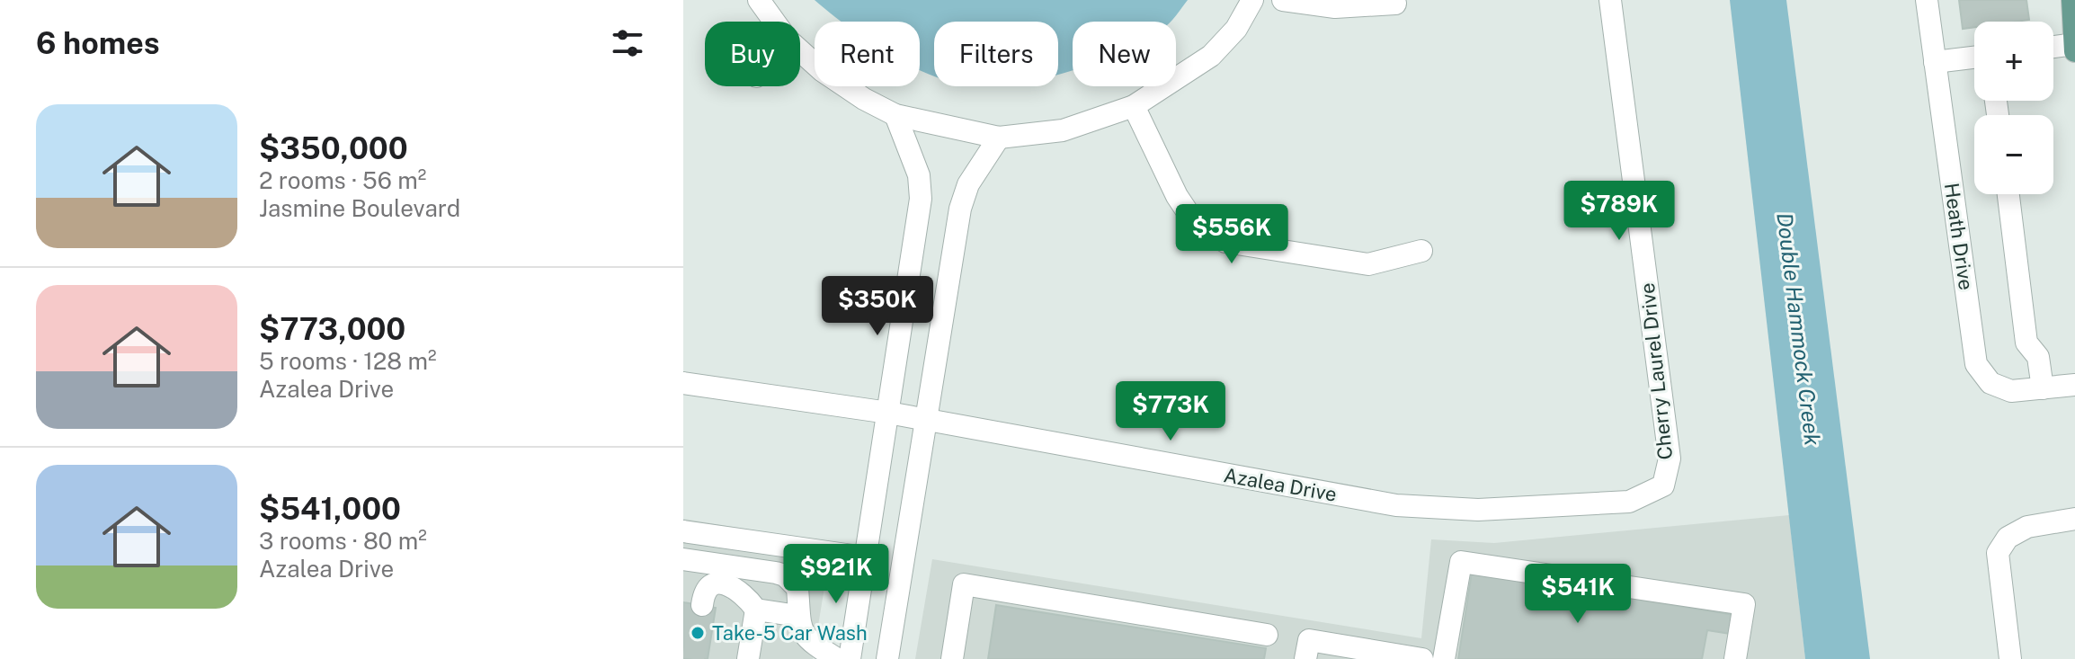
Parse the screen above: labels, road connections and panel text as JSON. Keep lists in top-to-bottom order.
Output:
{
  "streets": {
    "street": ["Heath Drive", "Cherry Laurel Drive", "Azalea Drive"]
  },
  "crossings": [
    ["Cherry Laurel Drive", "Azalea Drive"]
  ],
  "water": ["Double Hammock Creek"],
  "places": ["Take-5 Car Wash"],
  "page": {
    "heading": "6 homes",
    "map_buttons": ["+", "−"],
    "chip": [
      "Buy",
      "Rent",
      "Filters",
      "New"
    ],
    "list": [
      {
        "name": "$350,000",
        "note": "2 rooms · 56 m² · Jasmine Boulevard"
      },
      {
        "name": "$773,000",
        "note": "5 rooms · 128 m² · Azalea Drive"
      },
      {
        "name": "$541,000",
        "note": "3 rooms · 80 m² · Azalea Drive"
      }
    ],
    "price": [
      "$789K",
      "$556K",
      "$350K",
      "$773K",
      "$921K",
      "$541K"
    ]
  }
}
